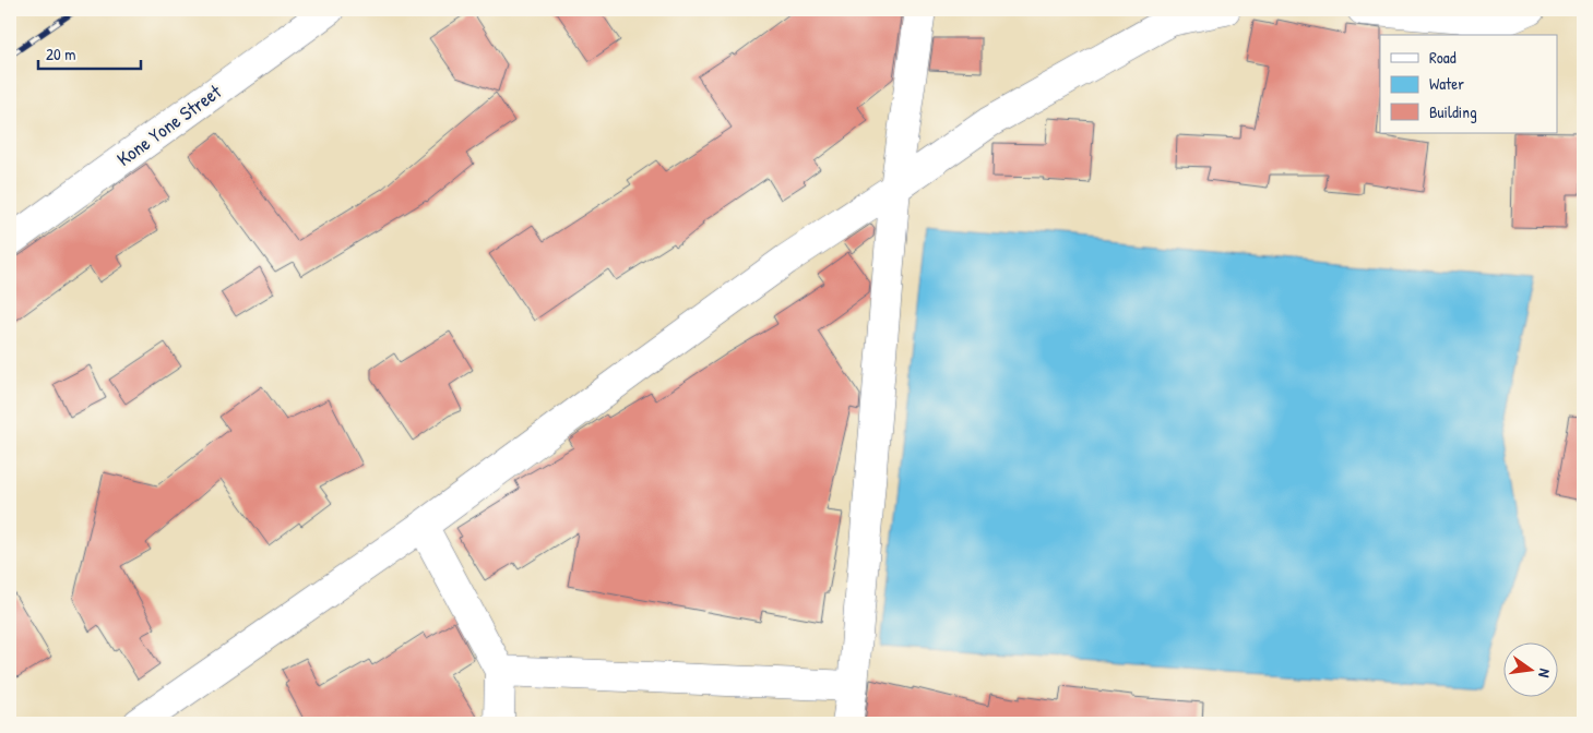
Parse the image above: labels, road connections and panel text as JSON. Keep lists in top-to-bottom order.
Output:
{
  "streets": {
    "street": ["Kone Yone Street"]
  },
  "legend": ["Road", "Water", "Building"],
  "scale_bar": "20 m",
  "north": "right"
}
